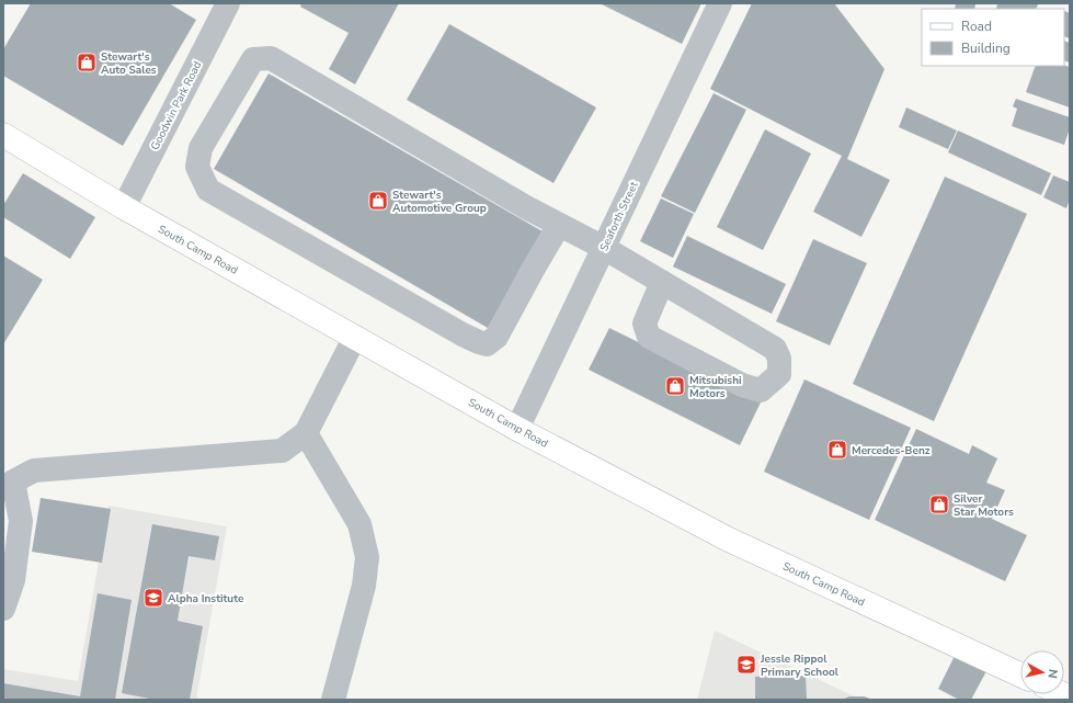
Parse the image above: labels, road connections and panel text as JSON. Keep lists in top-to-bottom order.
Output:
{
  "streets": {
    "main road": ["South Camp Road"],
    "street": ["Goodwin Park Road", "Seaforth Street"]
  },
  "crossings": [
    ["Goodwin Park Road", "South Camp Road"],
    ["Seaforth Street", "South Camp Road"]
  ],
  "places": {
    "shop": [
      "Stewart's Auto Sales",
      "Stewart's Automotive Group",
      "Mitsubishi Motors",
      "Mercedes-Benz",
      "Silver Star Motors"
    ],
    "school or university": ["Alpha Institute", "Jessle Rippol Primary School"]
  },
  "legend": ["Road", "Building"],
  "north": "right"
}
